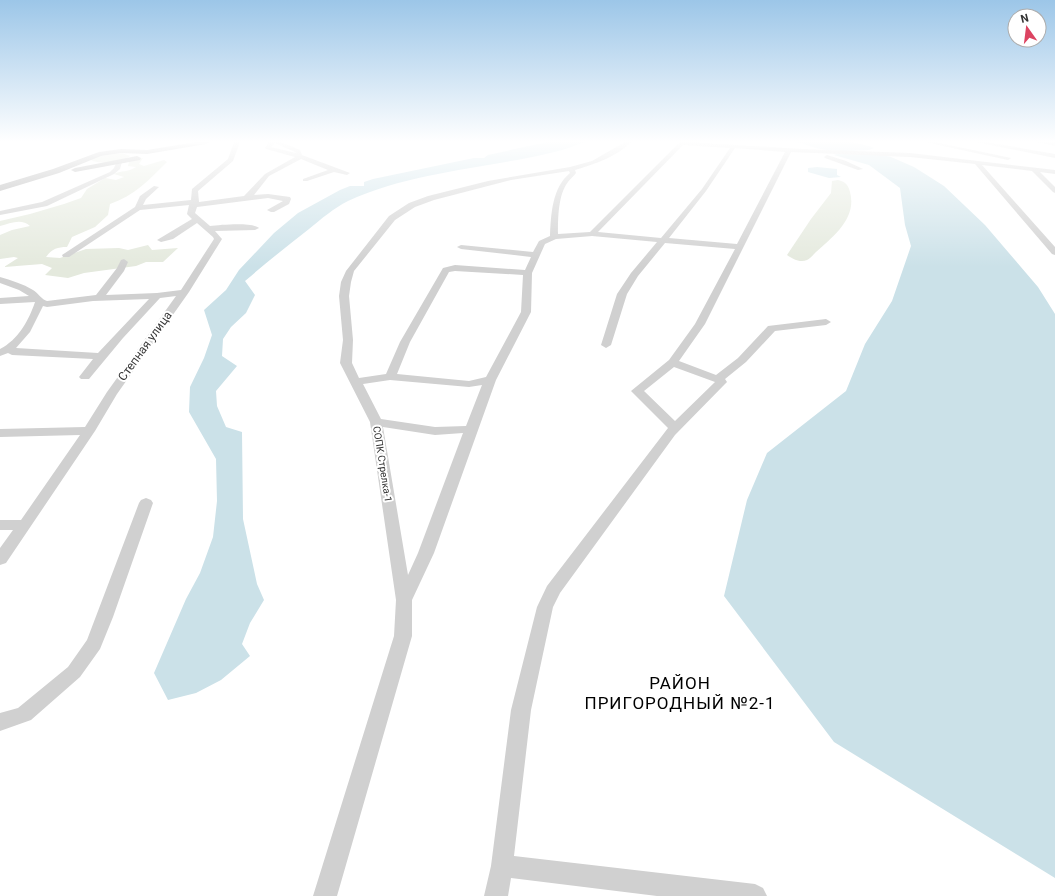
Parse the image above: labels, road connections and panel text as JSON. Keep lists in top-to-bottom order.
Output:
{
  "streets": {
    "street": ["Степная улица", "СОПК Стрелка-1"]
  },
  "districts": ["РАЙОН ПРИГОРОДНЫЙ №2-1"],
  "north": "top"
}
